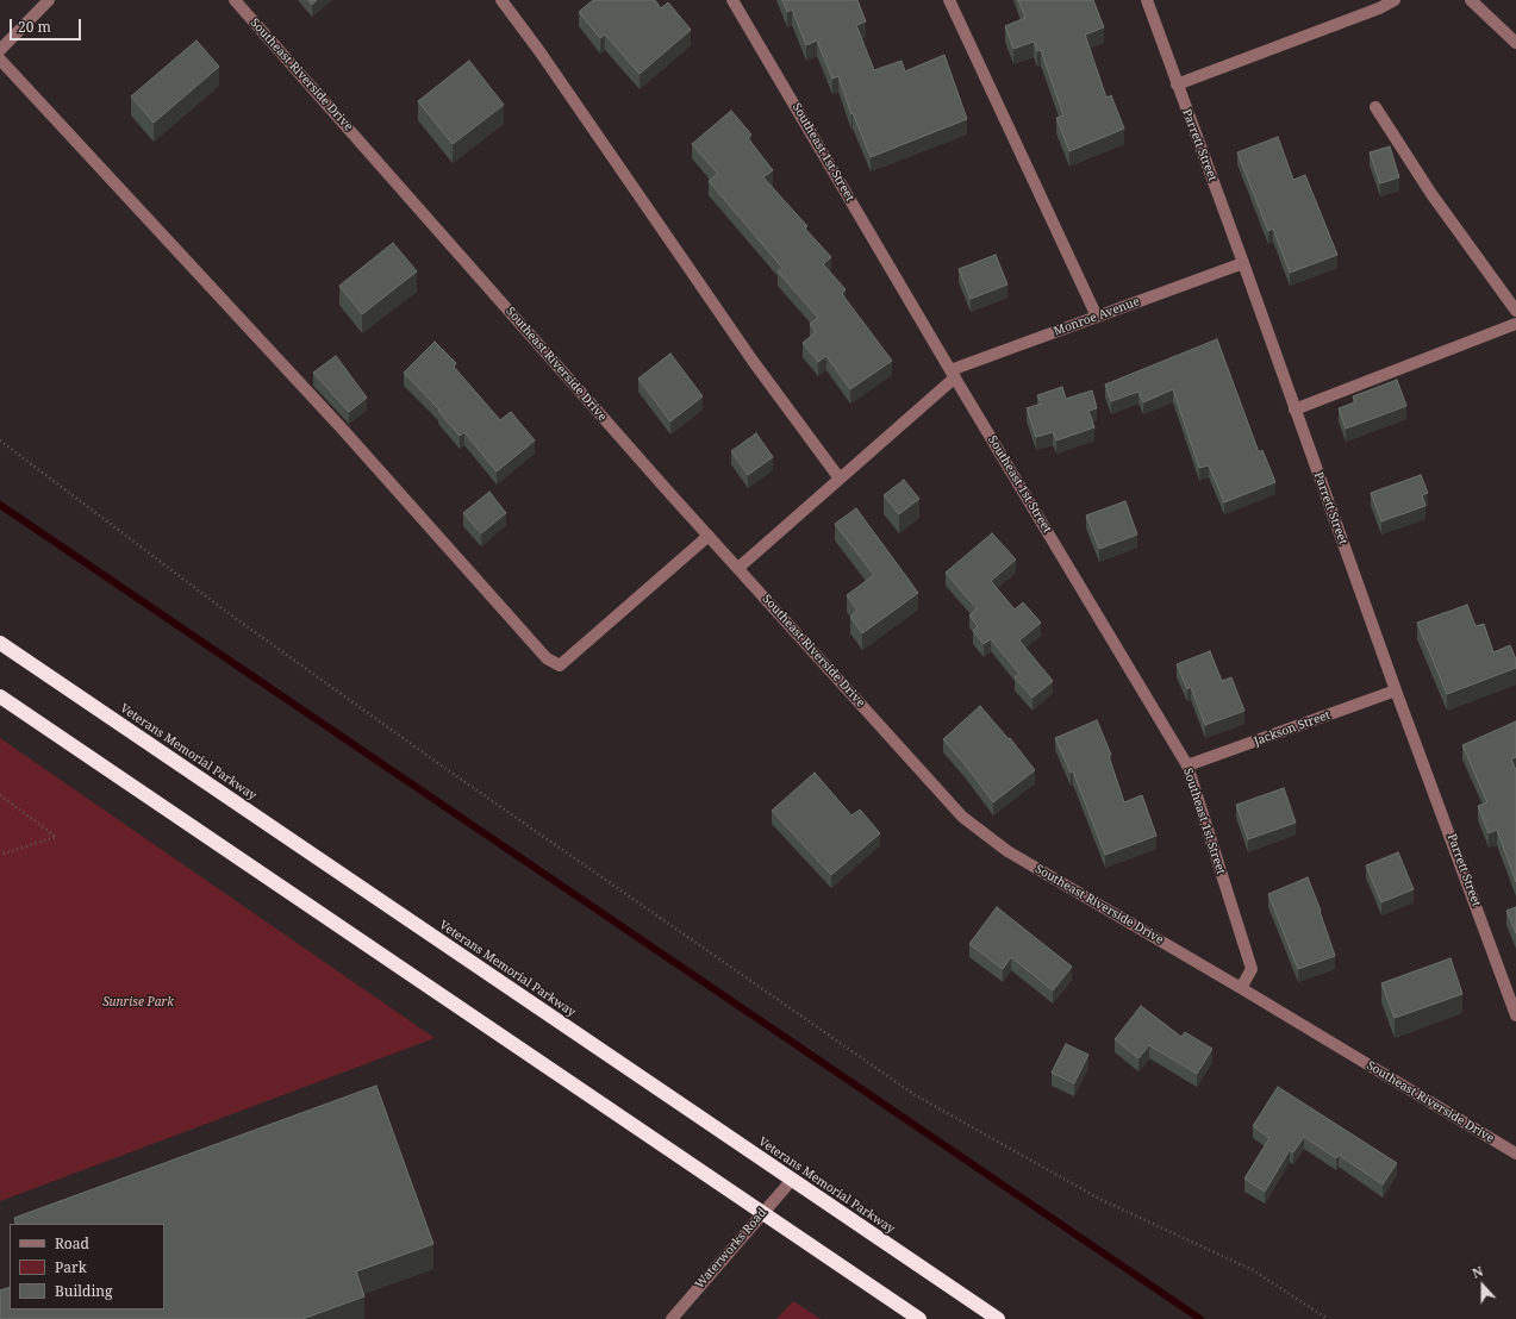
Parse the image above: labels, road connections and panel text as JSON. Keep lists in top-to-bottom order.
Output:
{
  "streets": {
    "highway": ["Veterans Memorial Parkway"],
    "street": [
      "Southeast Riverside Drive",
      "Parrett Street",
      "Southeast 1st Street",
      "Monroe Avenue",
      "Jackson Street",
      "Waterworks Road"
    ]
  },
  "crossings": [
    ["Southeast Riverside Drive", "Southeast 1st Street"],
    ["Southeast Riverside Drive", "Monroe Avenue"],
    ["Parrett Street", "Monroe Avenue"],
    ["Parrett Street", "Jackson Street"],
    ["Southeast 1st Street", "Monroe Avenue"],
    ["Southeast 1st Street", "Jackson Street"],
    ["Veterans Memorial Parkway", "Waterworks Road"]
  ],
  "parks": ["Sunrise Park"],
  "legend": ["Road", "Park", "Building"],
  "scale_bar": "20 m",
  "north": "top"
}
